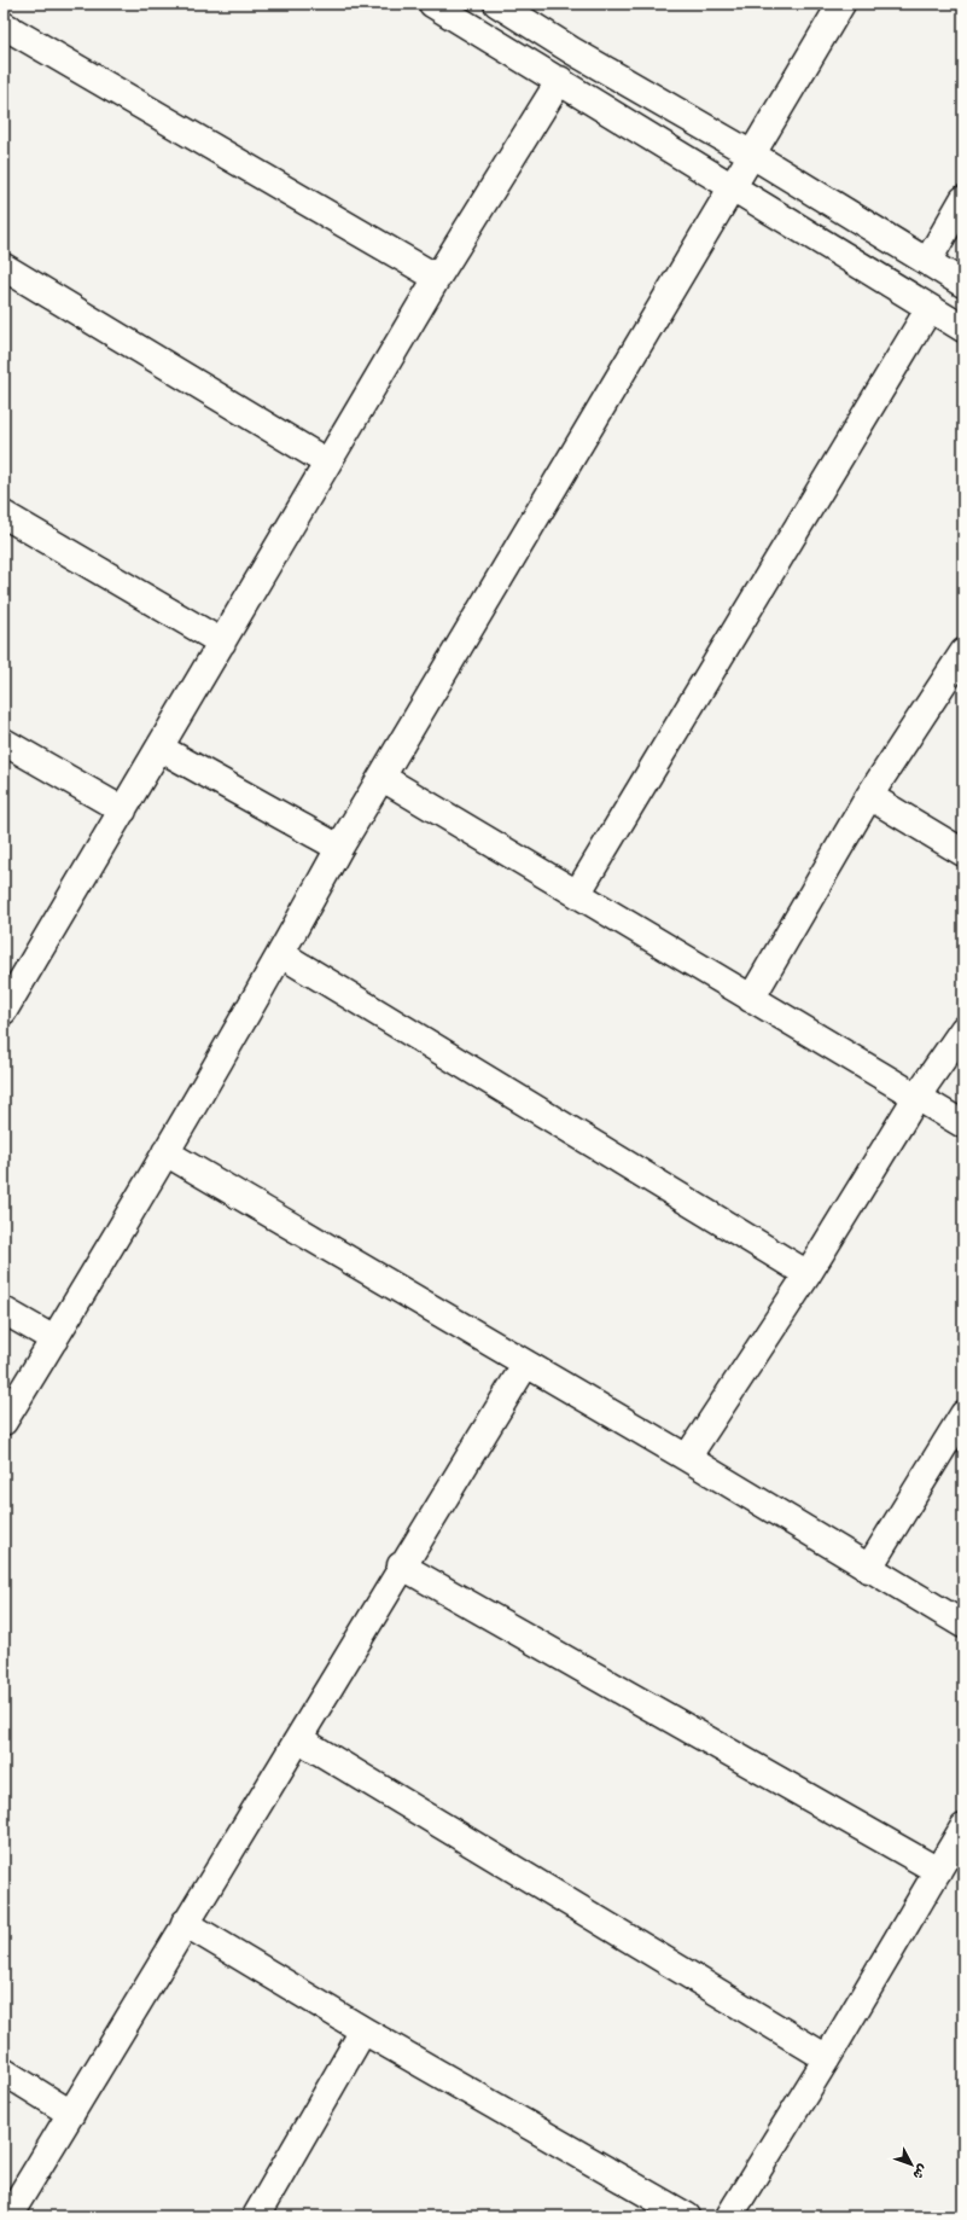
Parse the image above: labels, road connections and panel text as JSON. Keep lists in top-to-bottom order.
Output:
{
  "north": "bottom right"
}
